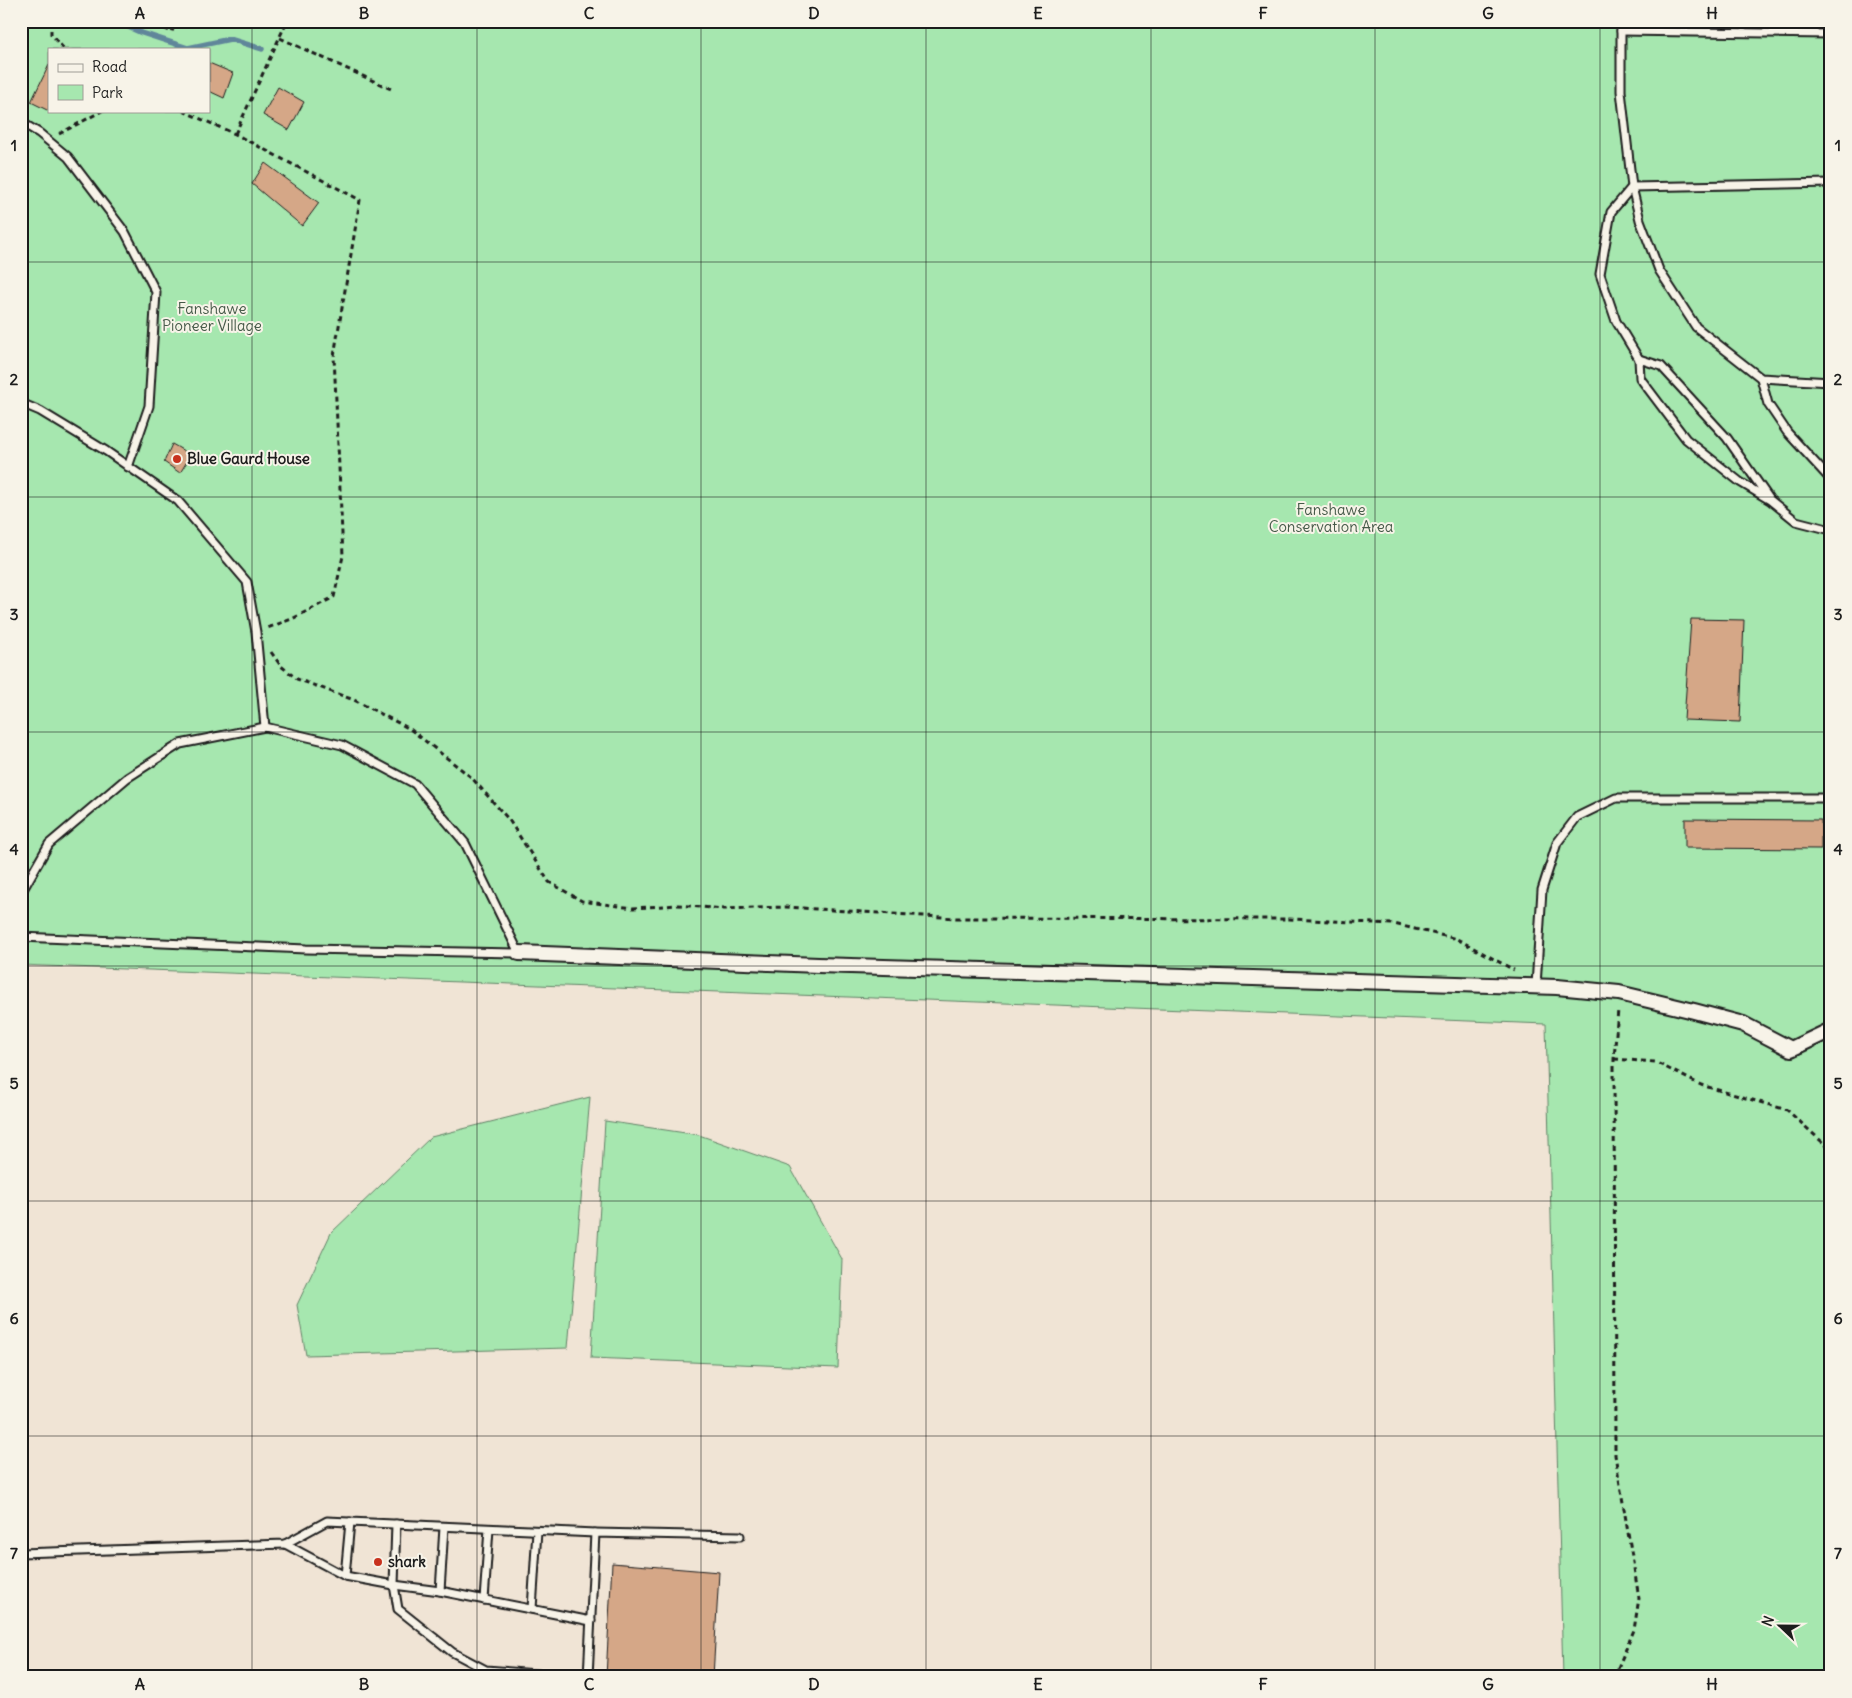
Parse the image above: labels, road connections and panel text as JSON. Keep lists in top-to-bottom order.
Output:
{
  "parks": ["Fanshawe Pioneer Village", "Fanshawe Conservation Area"],
  "places": ["Blue Gaurd House", "shark"],
  "legend": ["Road", "Park"],
  "north": "left",
  "grid": {
    "columns": [
      "A",
      "B",
      "C",
      "D",
      "E",
      "F",
      "G",
      "H"
    ],
    "rows": [
      "1",
      "2",
      "3",
      "4",
      "5",
      "6",
      "7"
    ]
  }
}
